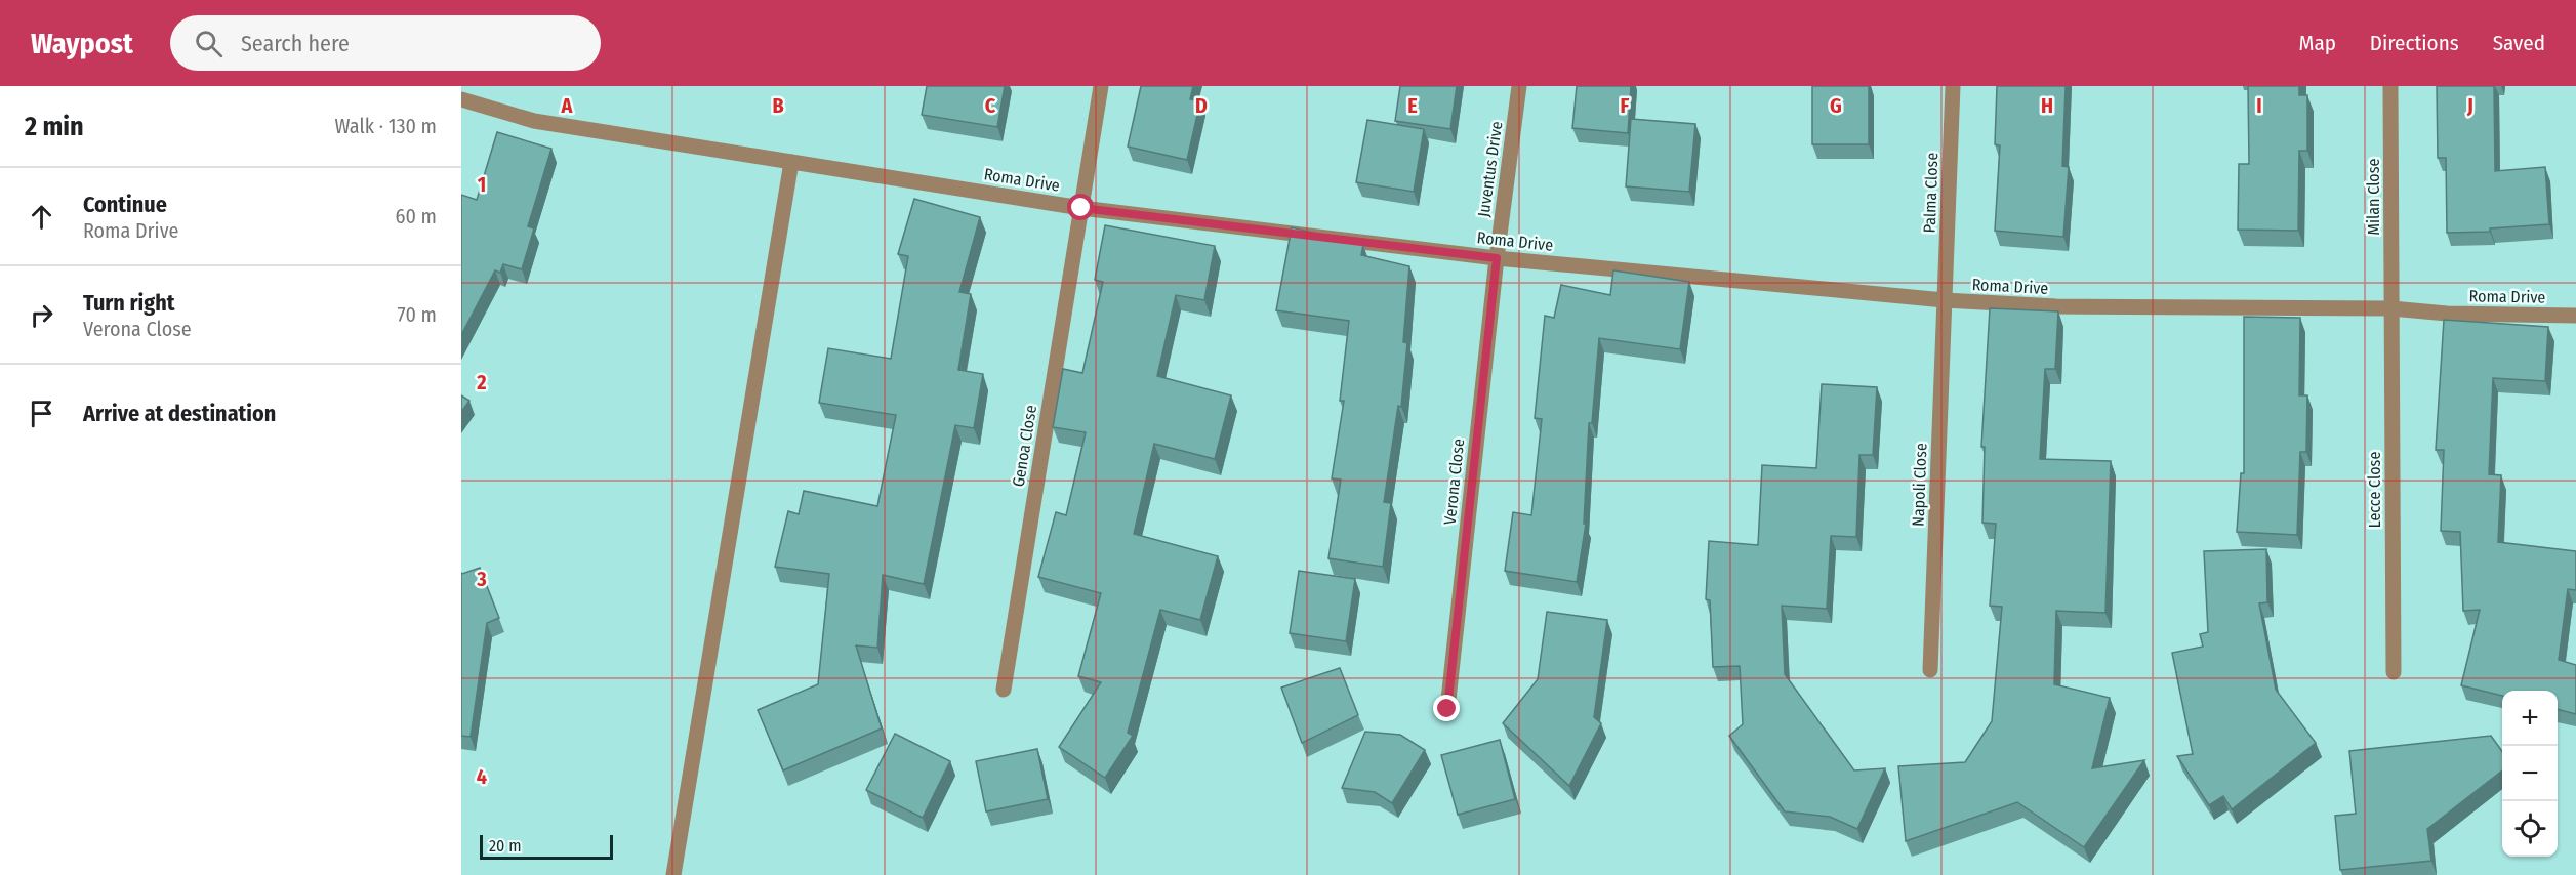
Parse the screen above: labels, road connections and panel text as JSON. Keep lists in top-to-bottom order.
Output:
{
  "streets": {
    "street": [
      "Juventus Drive",
      "Roma Drive",
      "Palma Close",
      "Milan Close",
      "Genoa Close",
      "Verona Close",
      "Napoli Close",
      "Lecce Close"
    ]
  },
  "crossings": [
    ["Juventus Drive", "Roma Drive"],
    ["Juventus Drive", "Verona Close"],
    ["Roma Drive", "Palma Close"],
    ["Roma Drive", "Milan Close"],
    ["Roma Drive", "Genoa Close"],
    ["Roma Drive", "Verona Close"],
    ["Roma Drive", "Napoli Close"],
    ["Roma Drive", "Lecce Close"],
    ["Palma Close", "Napoli Close"],
    ["Milan Close", "Lecce Close"]
  ],
  "scale_bar": "20 m",
  "page": {
    "header": "Waypost",
    "search": "Search here",
    "nav": ["Map", "Directions", "Saved"],
    "heading": ["2 min", "Walk · 130 m"],
    "list": [
      ["Continue", "Roma Drive", "60 m"],
      ["Turn right", "Verona Close", "70 m"],
      "Arrive at destination"
    ],
    "map_buttons": ["+", "−"],
    "scale": "20 m"
  },
  "grid": {
    "columns": [
      "A",
      "B",
      "C",
      "D",
      "E",
      "F",
      "G",
      "H",
      "I",
      "J"
    ],
    "rows": [
      "1",
      "2",
      "3",
      "4"
    ]
  }
}
